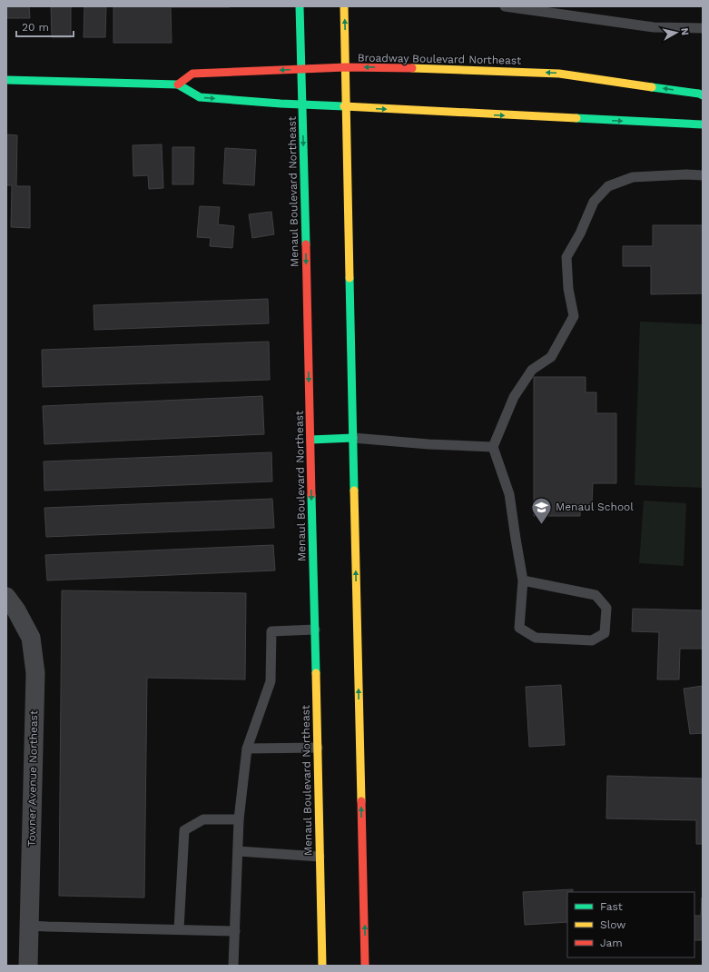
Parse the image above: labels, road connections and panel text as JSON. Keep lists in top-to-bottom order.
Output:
{
  "streets": {
    "main road": ["Broadway Boulevard Northeast", "Menaul Boulevard Northeast"],
    "street": ["Towner Avenue Northeast"]
  },
  "crossings": [
    ["Broadway Boulevard Northeast", "Menaul Boulevard Northeast"]
  ],
  "places": {
    "school or university": ["Menaul School"]
  },
  "legend": ["Fast", "Slow", "Jam"],
  "scale_bar": "20 m",
  "north": "right"
}
